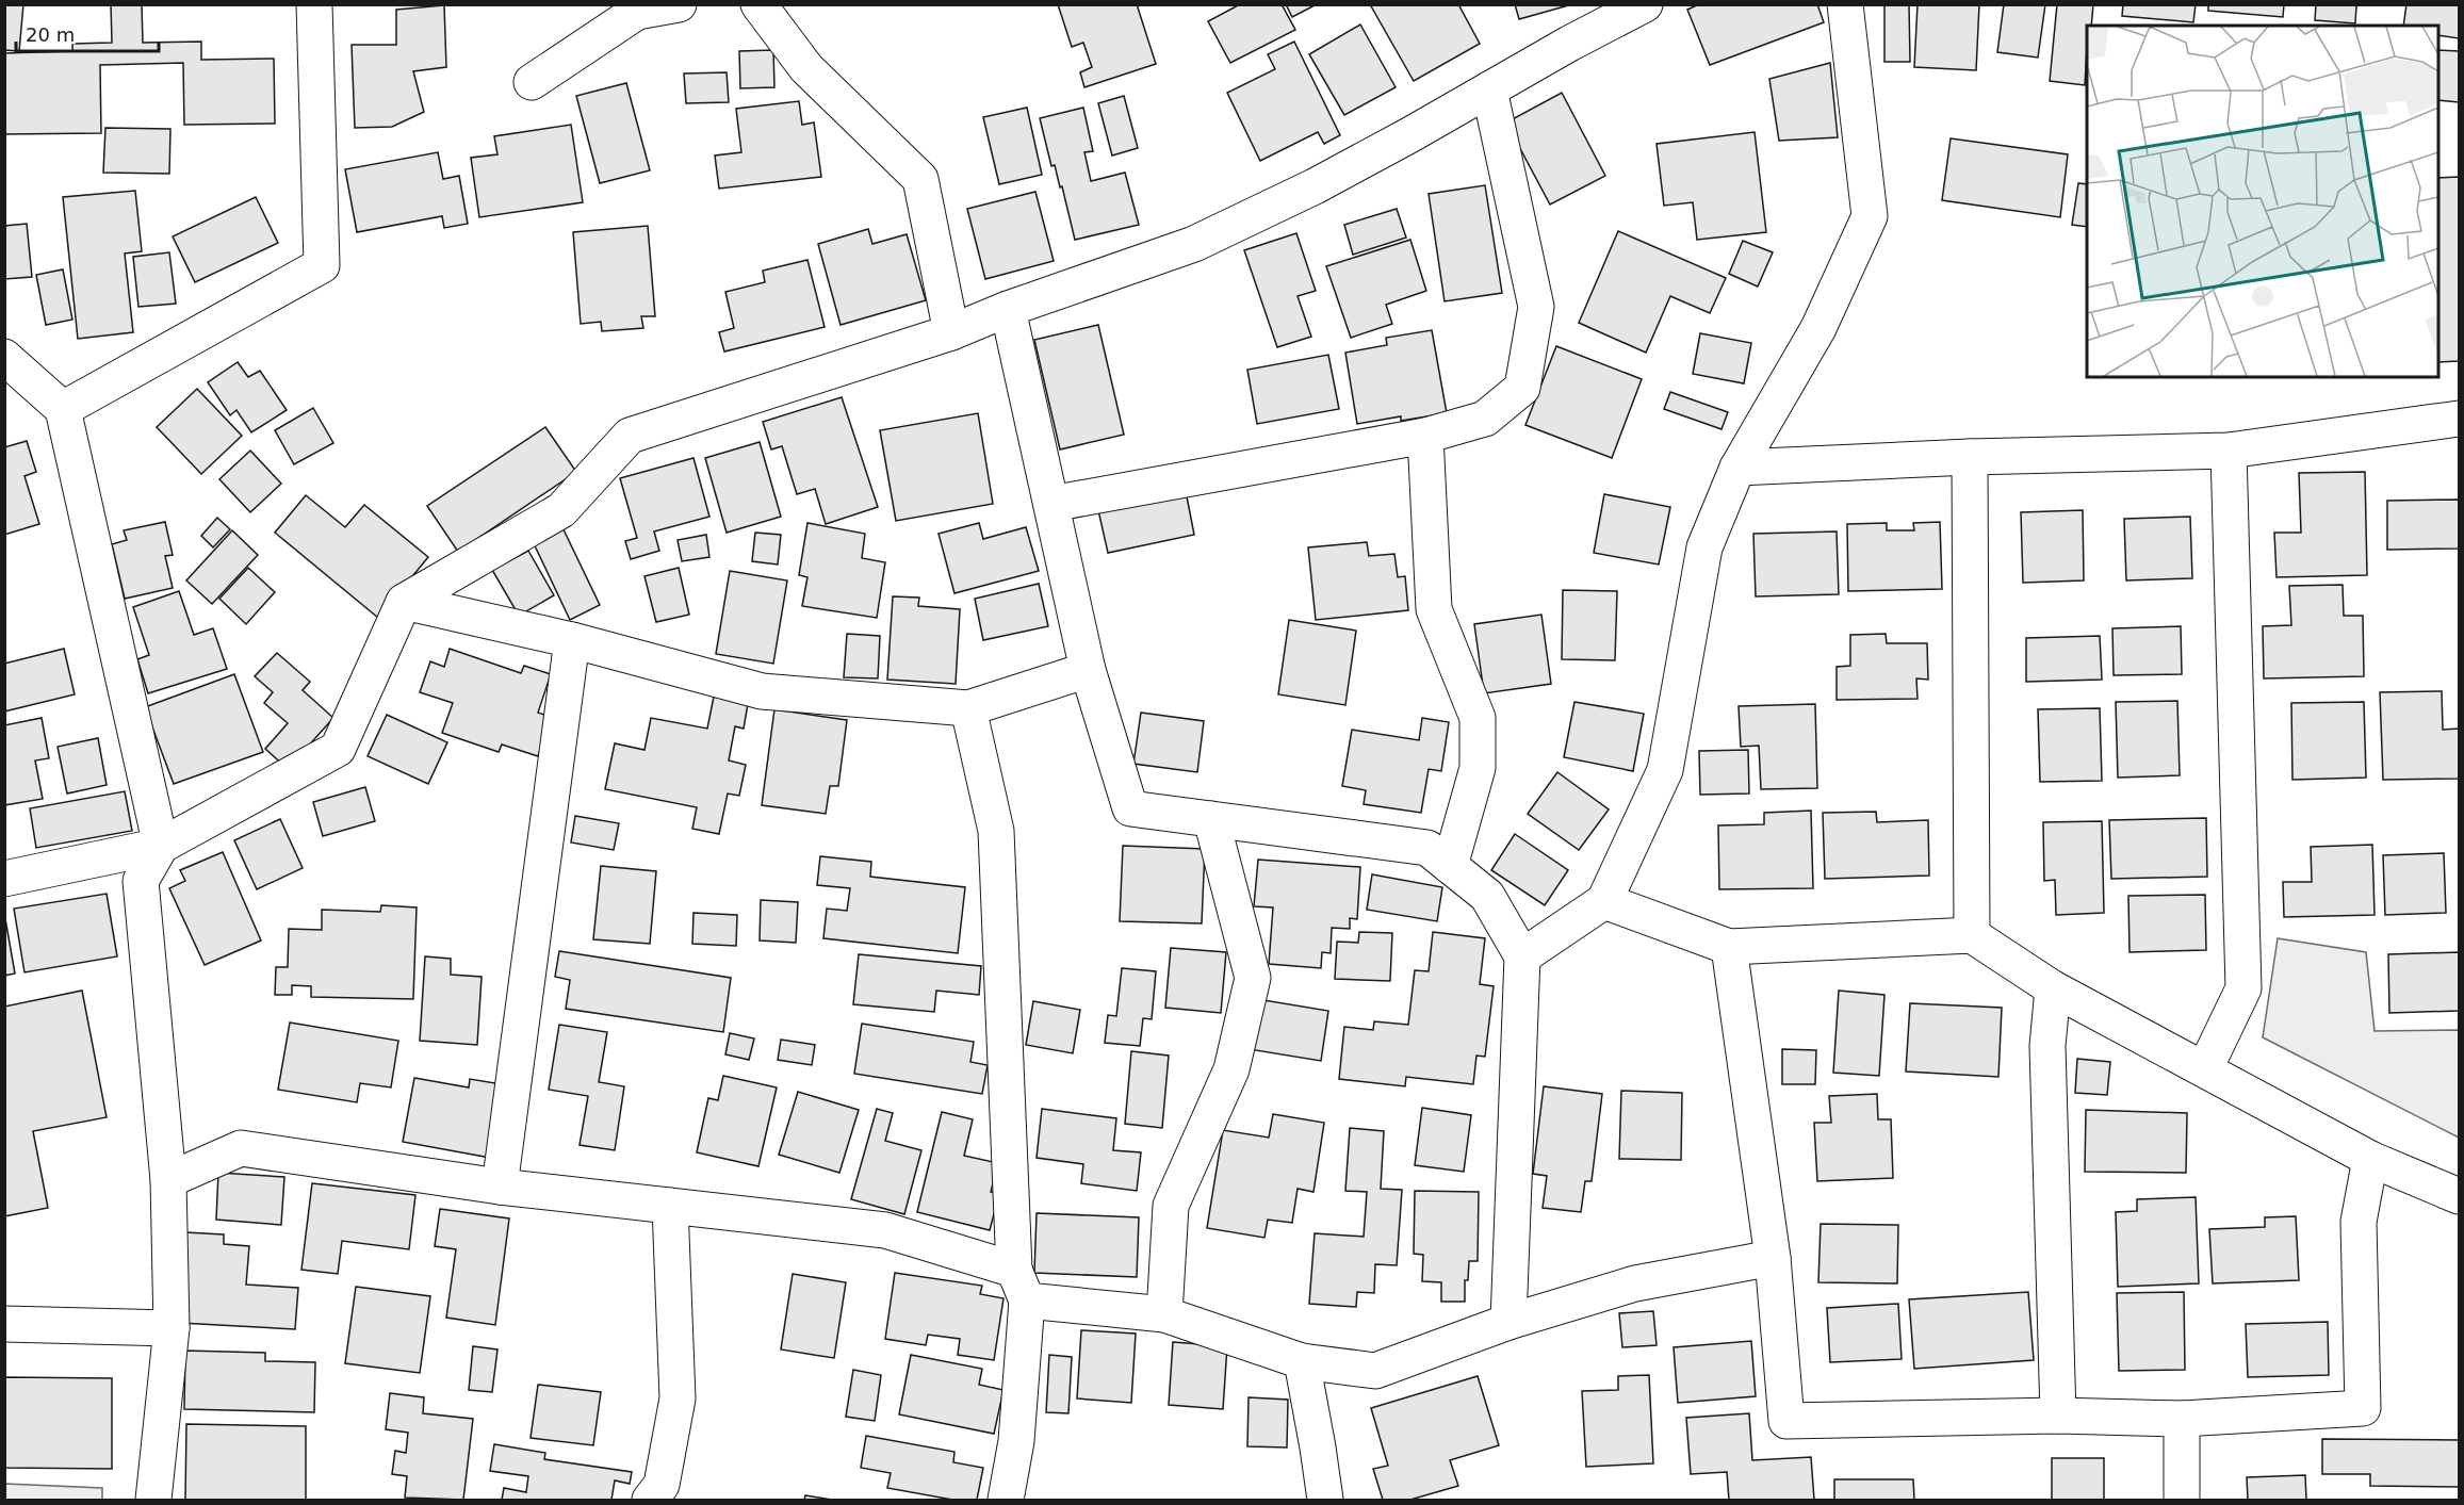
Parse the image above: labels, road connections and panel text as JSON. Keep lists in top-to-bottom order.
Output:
{
  "scale_bar": "20 m"
}
